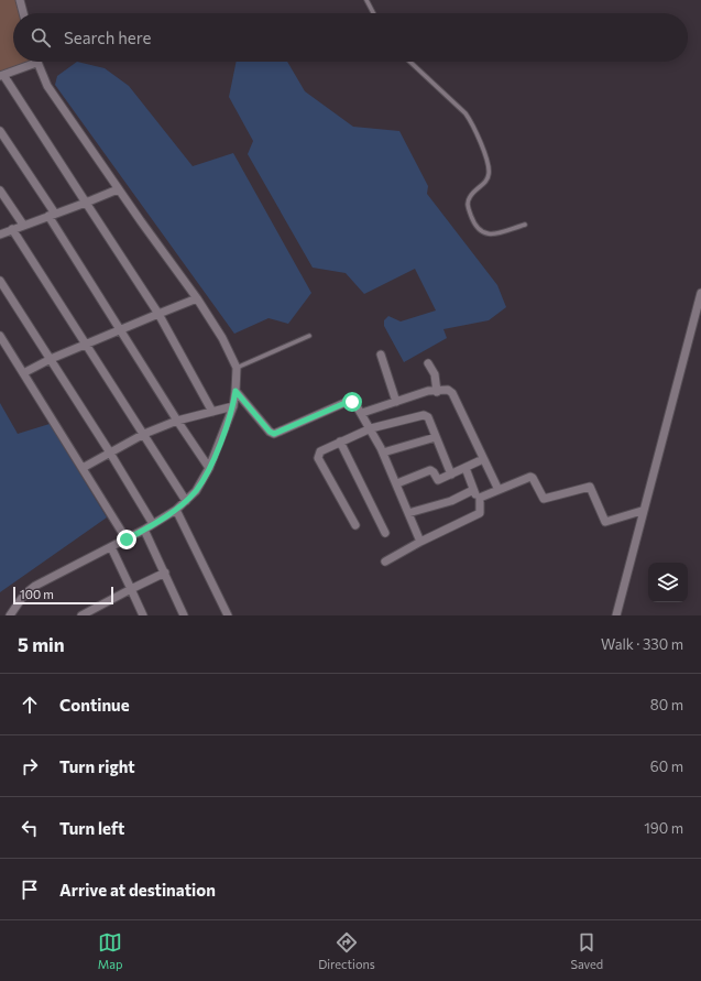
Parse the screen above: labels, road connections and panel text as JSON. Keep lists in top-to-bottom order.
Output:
{
  "scale_bar": "100 m",
  "page": {
    "search": "Search here",
    "scale": "100 m",
    "heading": ["5 min", "Walk · 330 m"],
    "list": [
      ["Continue", "80 m"],
      ["Turn right", "60 m"],
      ["Turn left", "190 m"],
      "Arrive at destination"
    ],
    "nav": ["Map", "Directions", "Saved"]
  }
}
